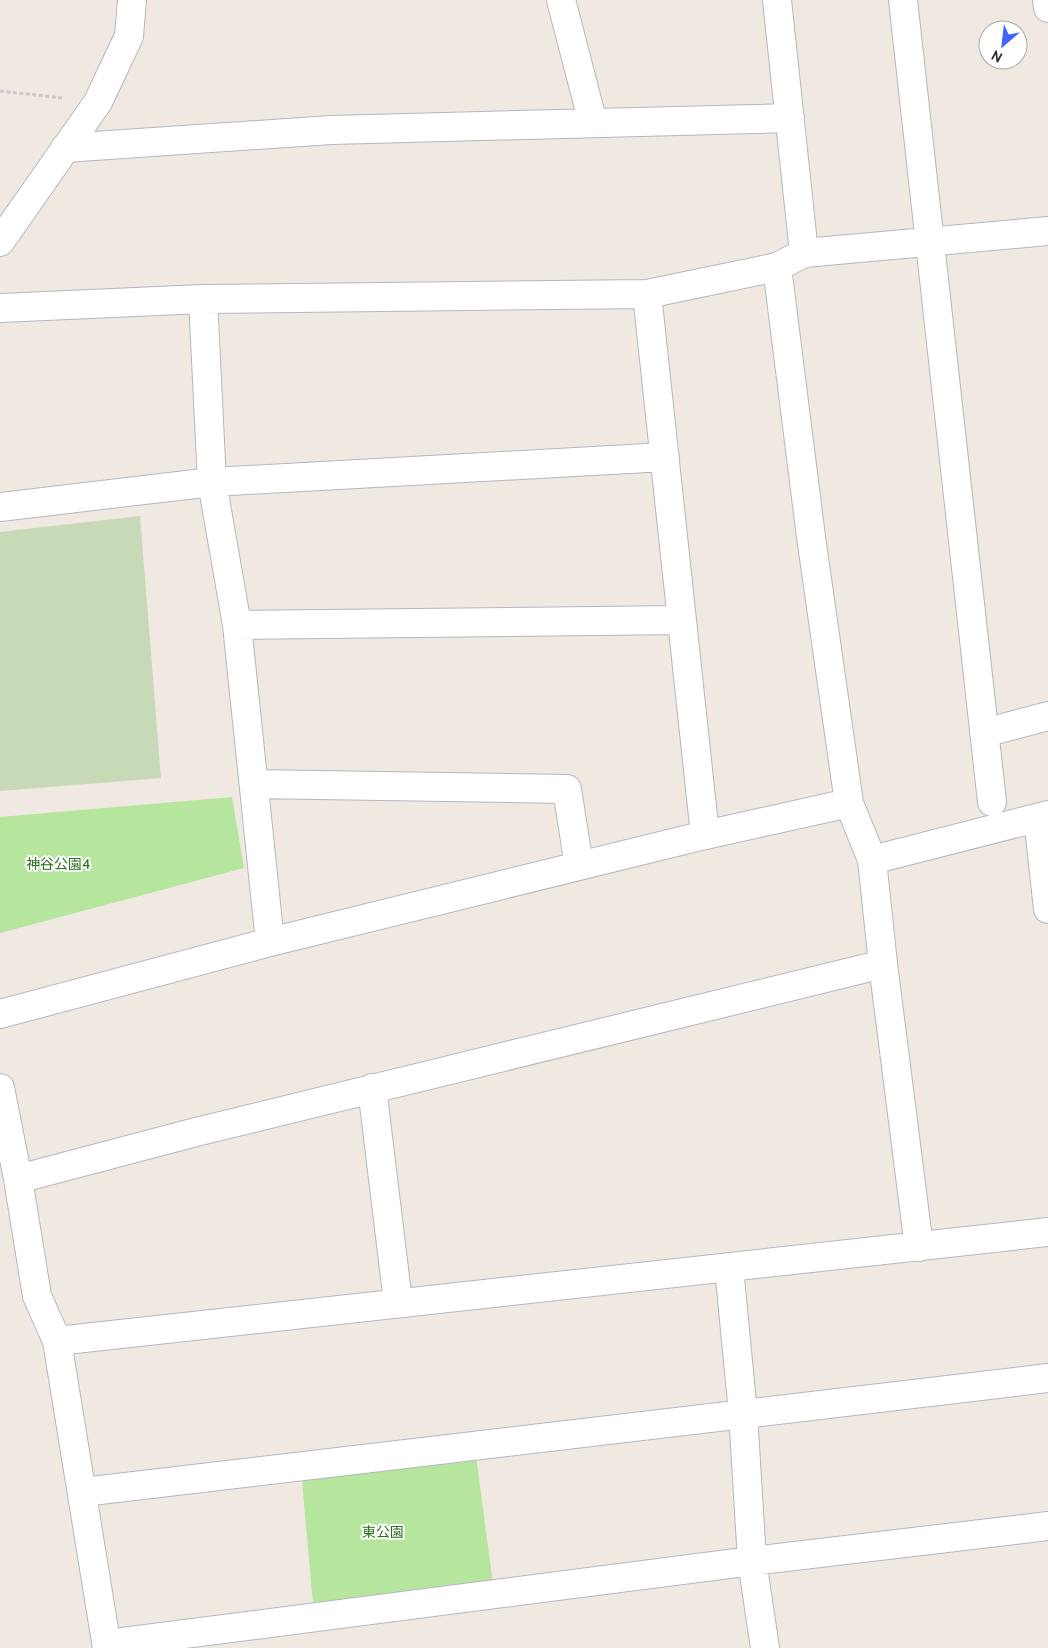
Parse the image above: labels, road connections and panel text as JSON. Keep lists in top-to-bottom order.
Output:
{
  "parks": ["神谷公園4", "東公園"],
  "north": "bottom left"
}
